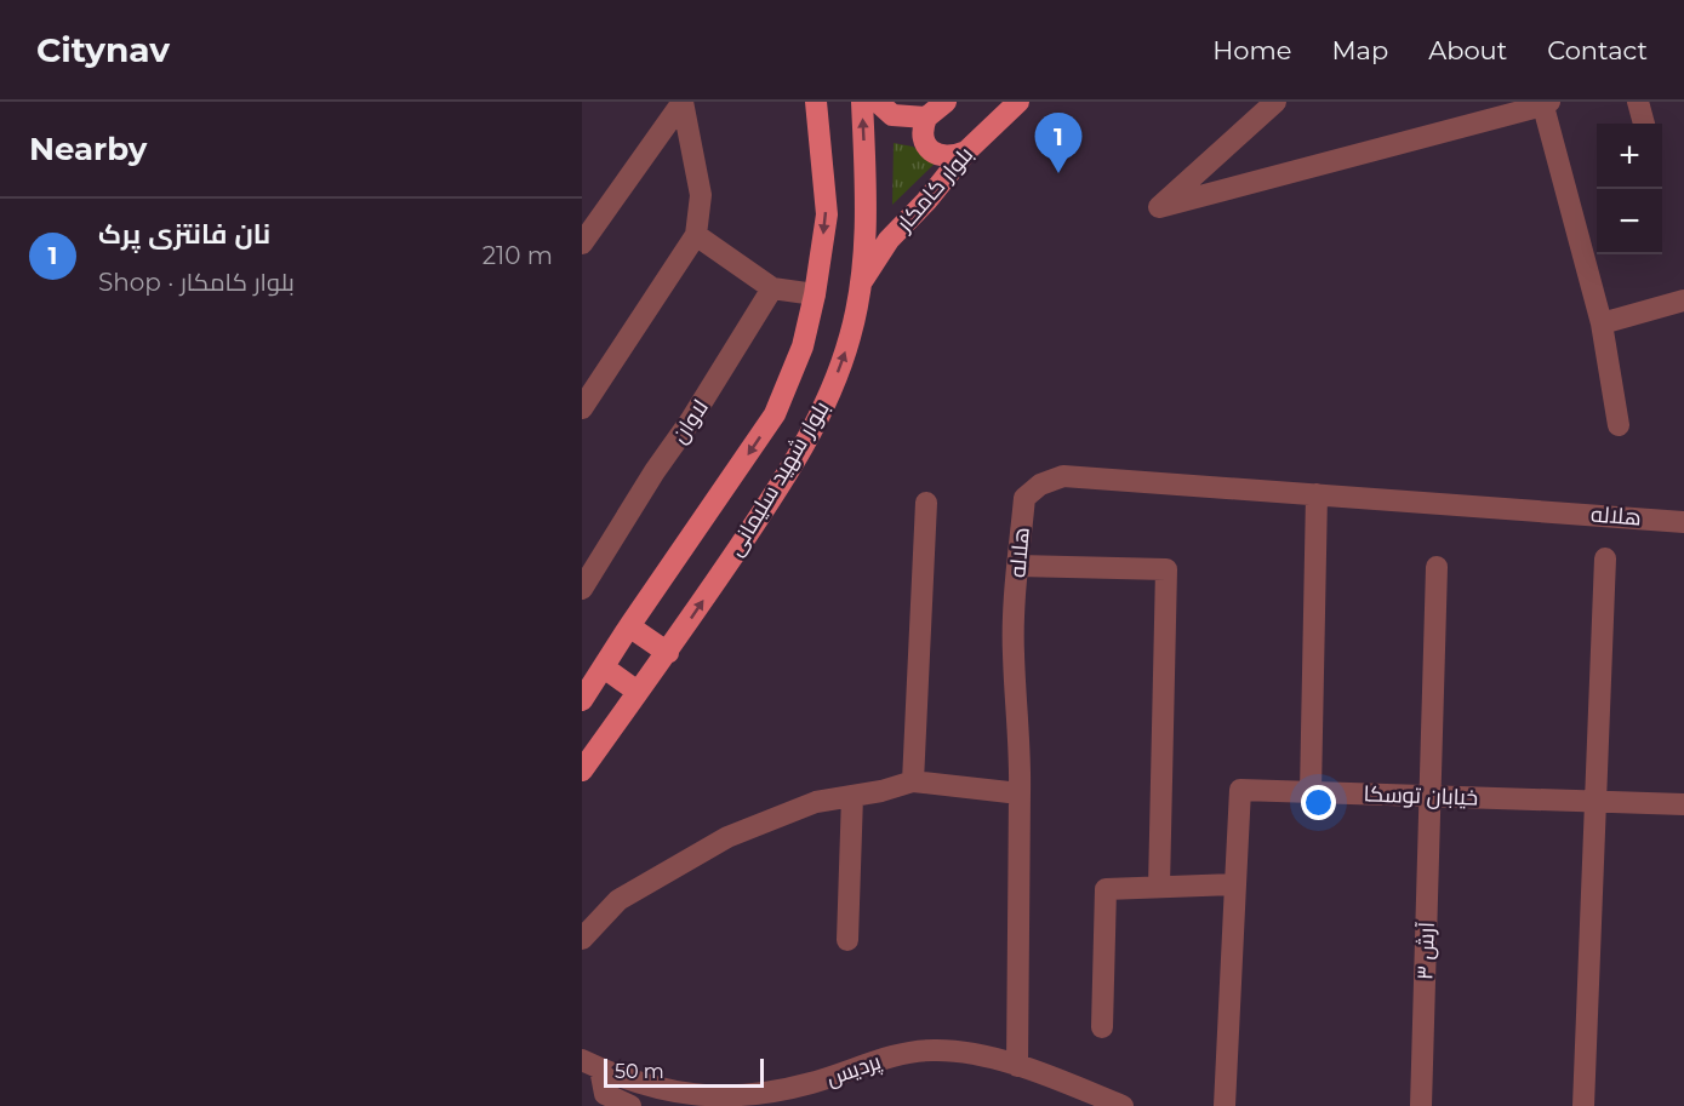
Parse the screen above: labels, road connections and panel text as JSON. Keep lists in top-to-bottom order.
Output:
{
  "streets": {
    "main road": ["بلوار کامکار", "بلوار شهید سلیمانی"],
    "street": [
      "لاوان",
      "هلاله",
      "خیابان توسکا",
      "آرش ۳",
      "پردیس"
    ]
  },
  "crossings": [
    ["بلوار کامکار", "بلوار شهید سلیمانی"],
    ["هلاله", "پردیس"],
    ["خیابان توسکا", "آرش ۳"]
  ],
  "scale_bar": "50 m",
  "page": {
    "header": "Citynav",
    "nav": [
      "Home",
      "Map",
      "About",
      "Contact"
    ],
    "heading": "Nearby",
    "pins": "1",
    "map_buttons": ["+", "−"],
    "list": [
      {
        "mark": "1",
        "name": "نان فانتزی پرک",
        "note": "Shop · بلوار کامکار",
        "value": "210 m"
      }
    ],
    "scale": "50 m"
  }
}
